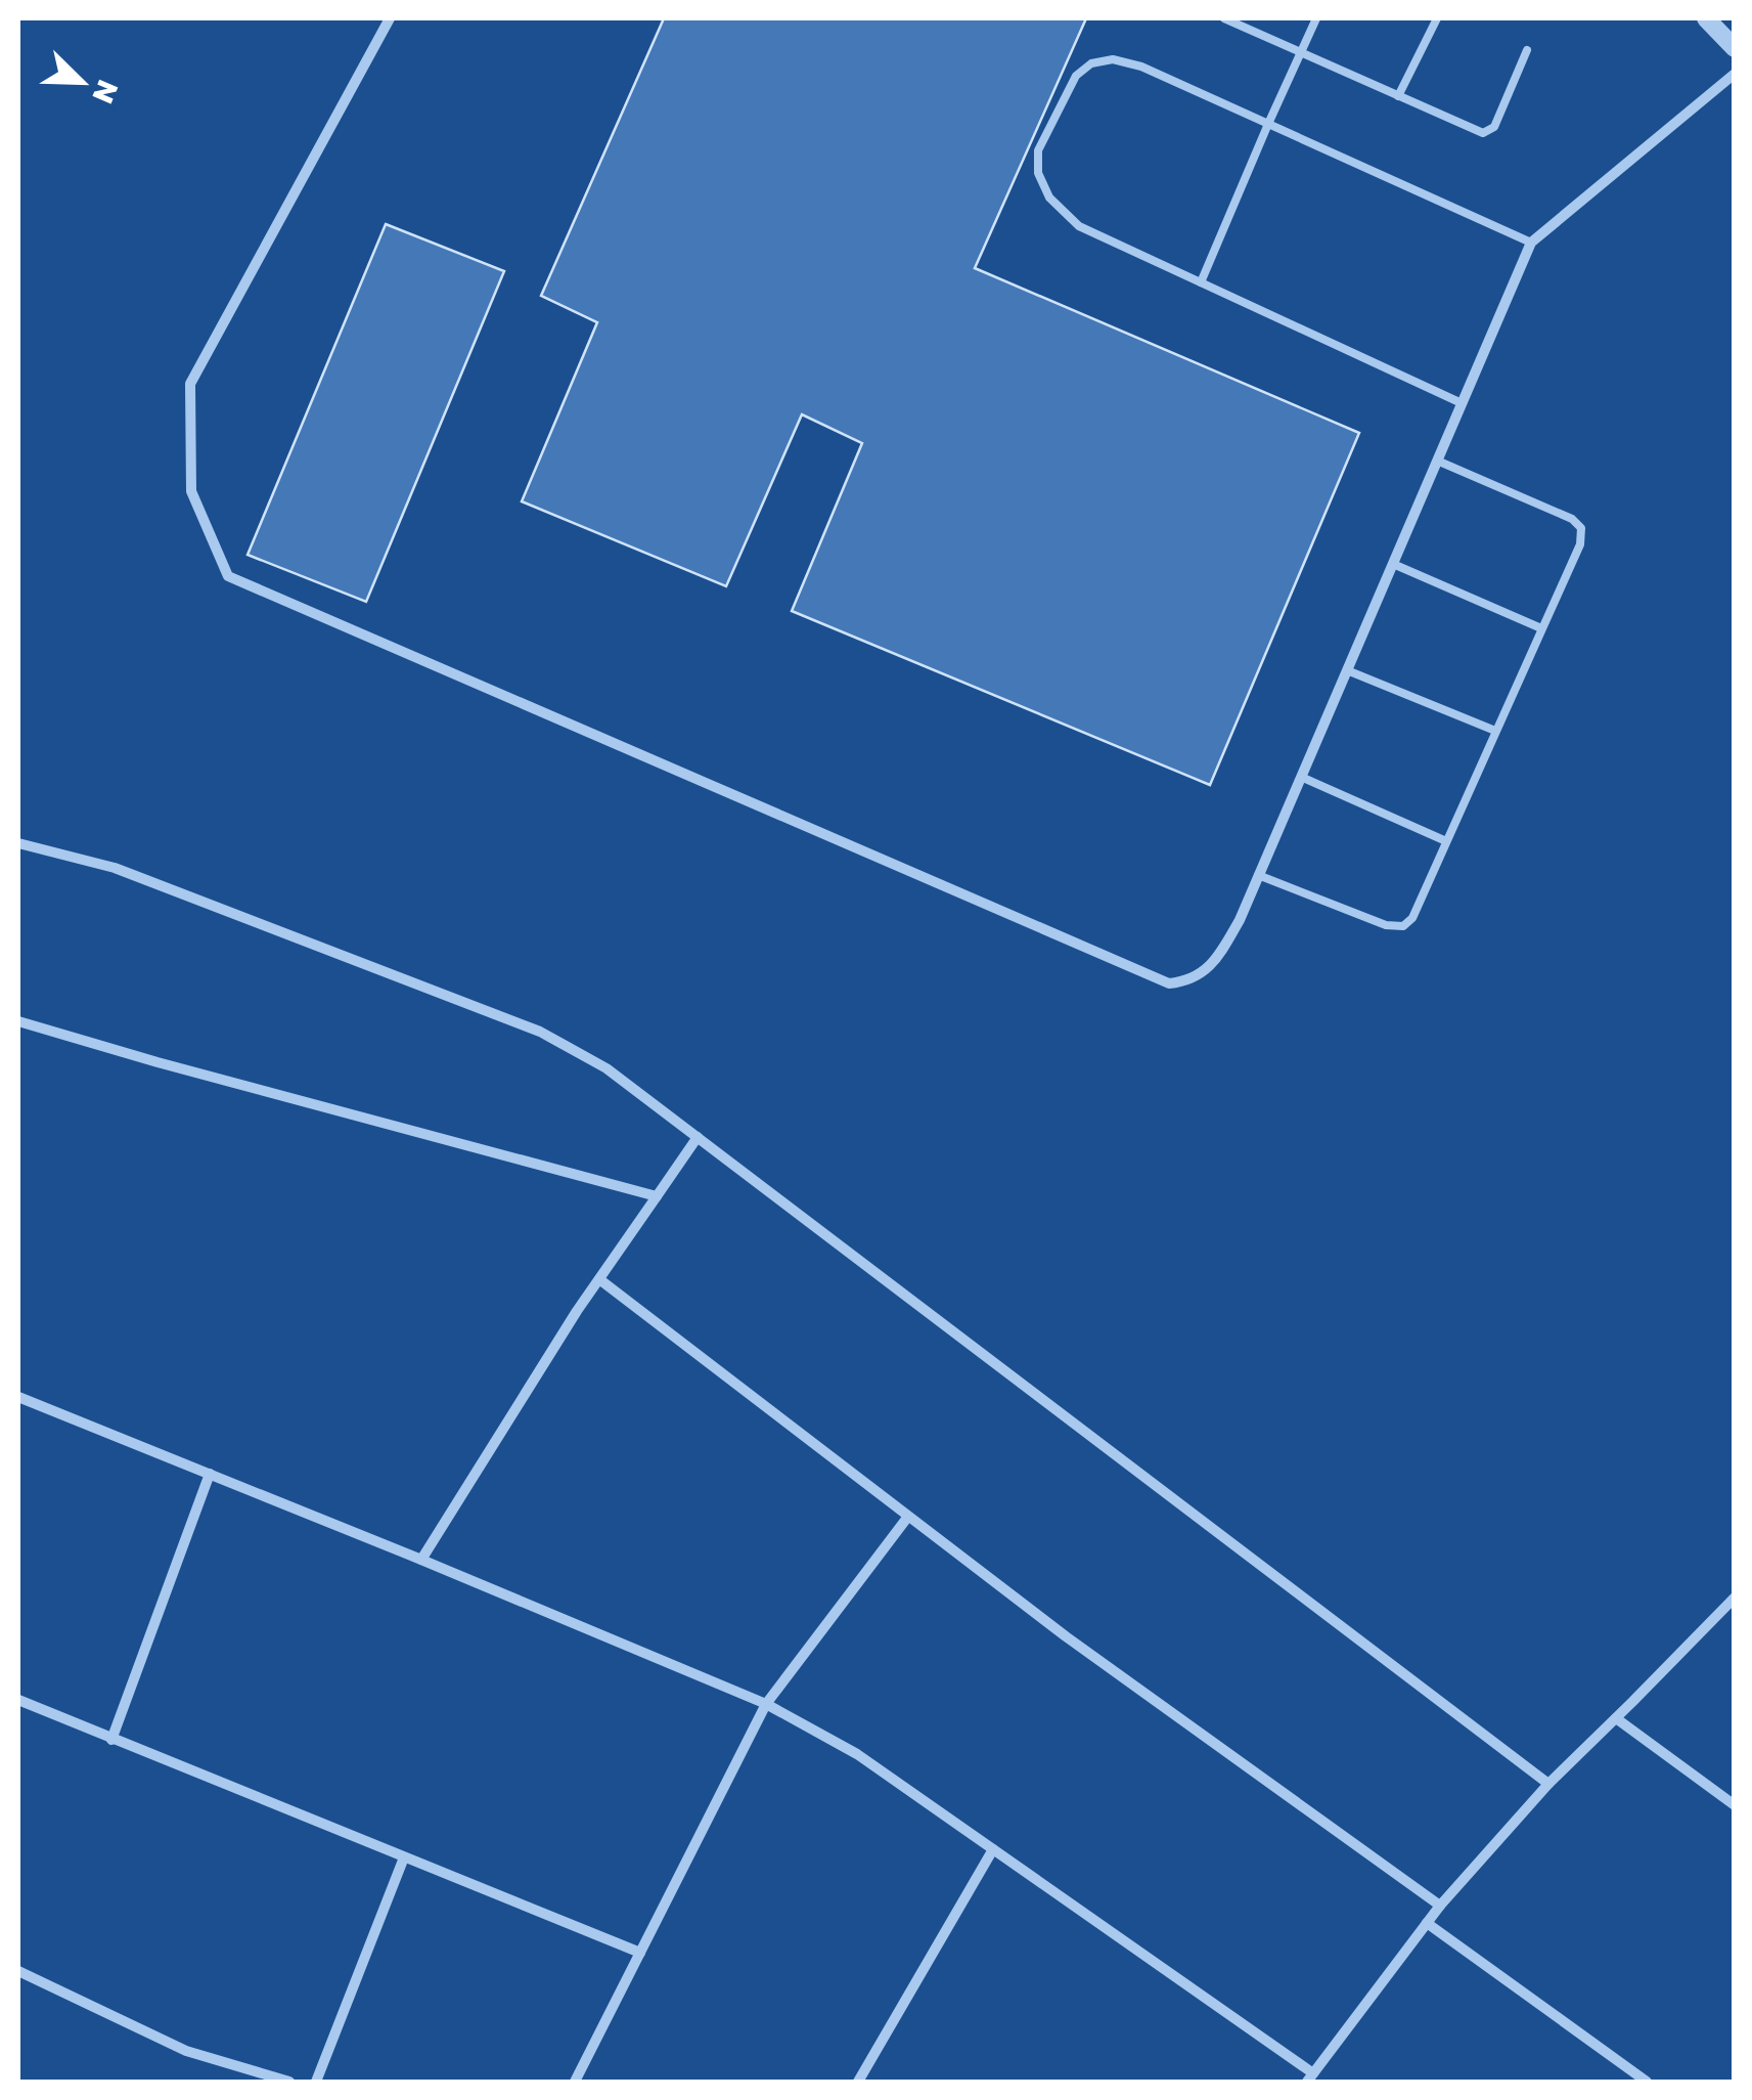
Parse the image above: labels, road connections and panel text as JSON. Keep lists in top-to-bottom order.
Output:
{
  "north": "bottom right"
}
